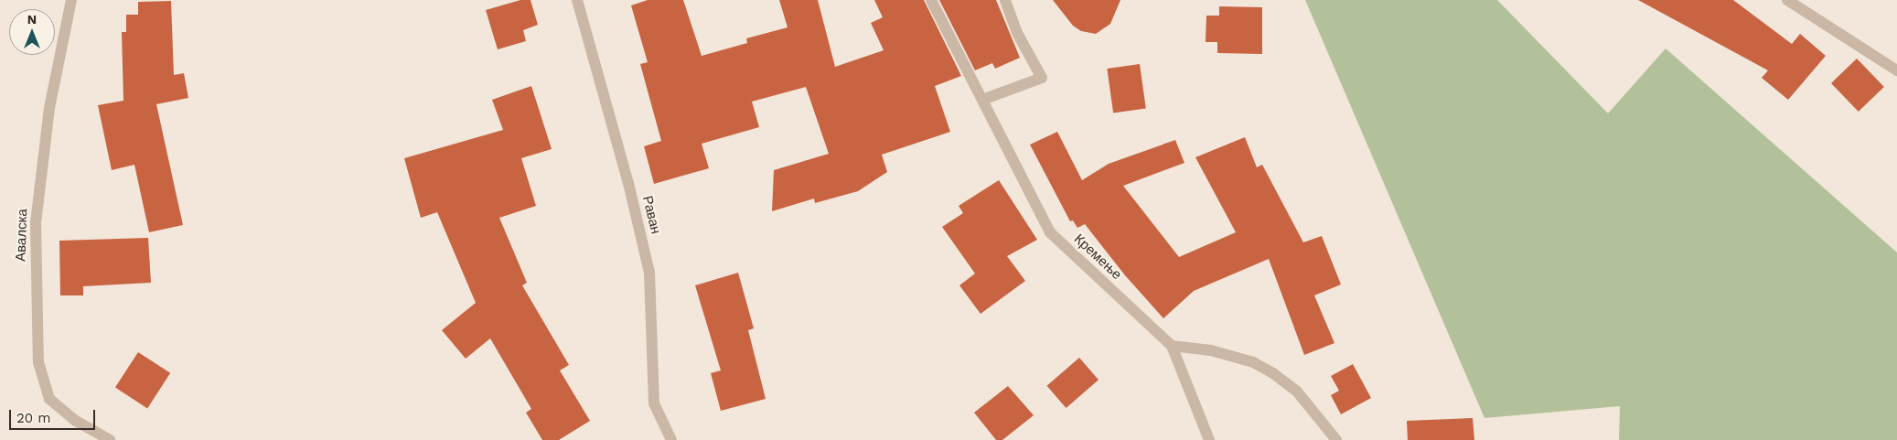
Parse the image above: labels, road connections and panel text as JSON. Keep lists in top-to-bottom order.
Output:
{
  "streets": {
    "street": ["Раван", "Авалска", "Кремење"]
  },
  "scale_bar": "20 m",
  "north": "top"
}
